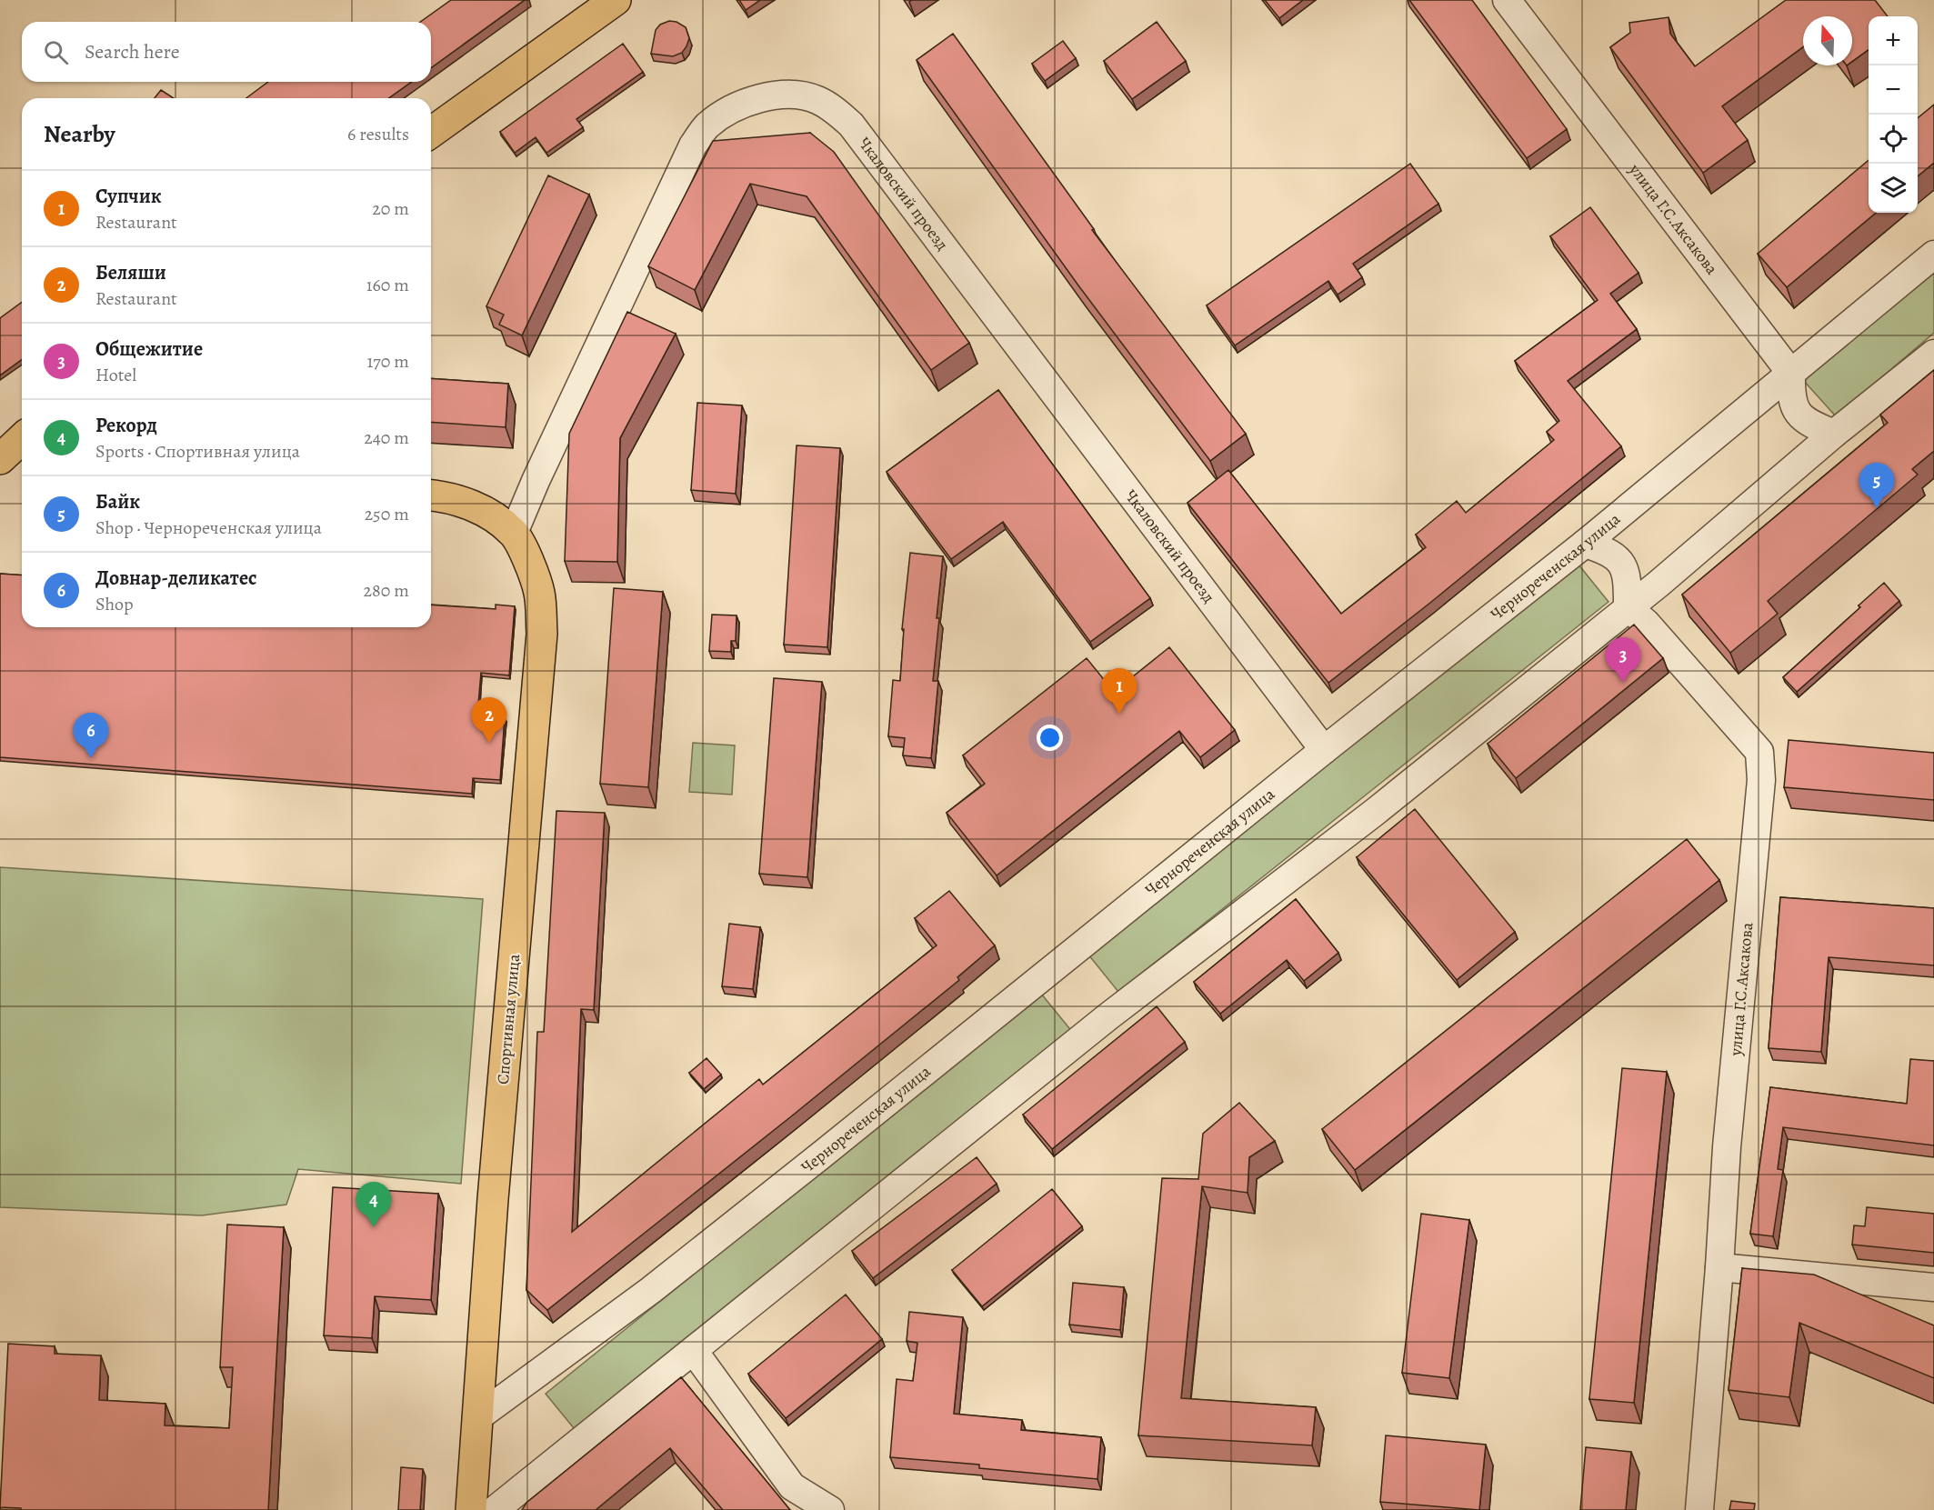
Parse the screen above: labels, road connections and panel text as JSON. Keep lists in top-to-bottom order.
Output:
{
  "streets": {
    "main road": ["Спортивная улица"],
    "street": ["Чкаловский проезд", "улица Г.С.Аксакова", "Чернореченская улица"]
  },
  "crossings": [
    ["Чкаловский проезд", "Чернореченская улица"],
    ["Чкаловский проезд", "Спортивная улица"],
    ["улица Г.С.Аксакова", "Чернореченская улица"],
    ["Чернореченская улица", "Спортивная улица"]
  ],
  "north": "top",
  "page": {
    "map_buttons": ["+", "−"],
    "search": "Search here",
    "heading": ["Nearby", "6 results"],
    "list": [
      {
        "mark": "1",
        "name": "Супчик",
        "note": "Restaurant",
        "value": "20 m"
      },
      {
        "mark": "2",
        "name": "Беляши",
        "note": "Restaurant",
        "value": "160 m"
      },
      {
        "mark": "3",
        "name": "Общежитие",
        "note": "Hotel",
        "value": "170 m"
      },
      {
        "mark": "4",
        "name": "Рекорд",
        "note": "Sports · Спортивная улица",
        "value": "240 m"
      },
      {
        "mark": "5",
        "name": "Байк",
        "note": "Shop · Чернореченская улица",
        "value": "250 m"
      },
      {
        "mark": "6",
        "name": "Довнар-деликатес",
        "note": "Shop",
        "value": "280 m"
      }
    ],
    "pins": [
      "5",
      "3",
      "1",
      "2",
      "6",
      "4"
    ]
  }
}
